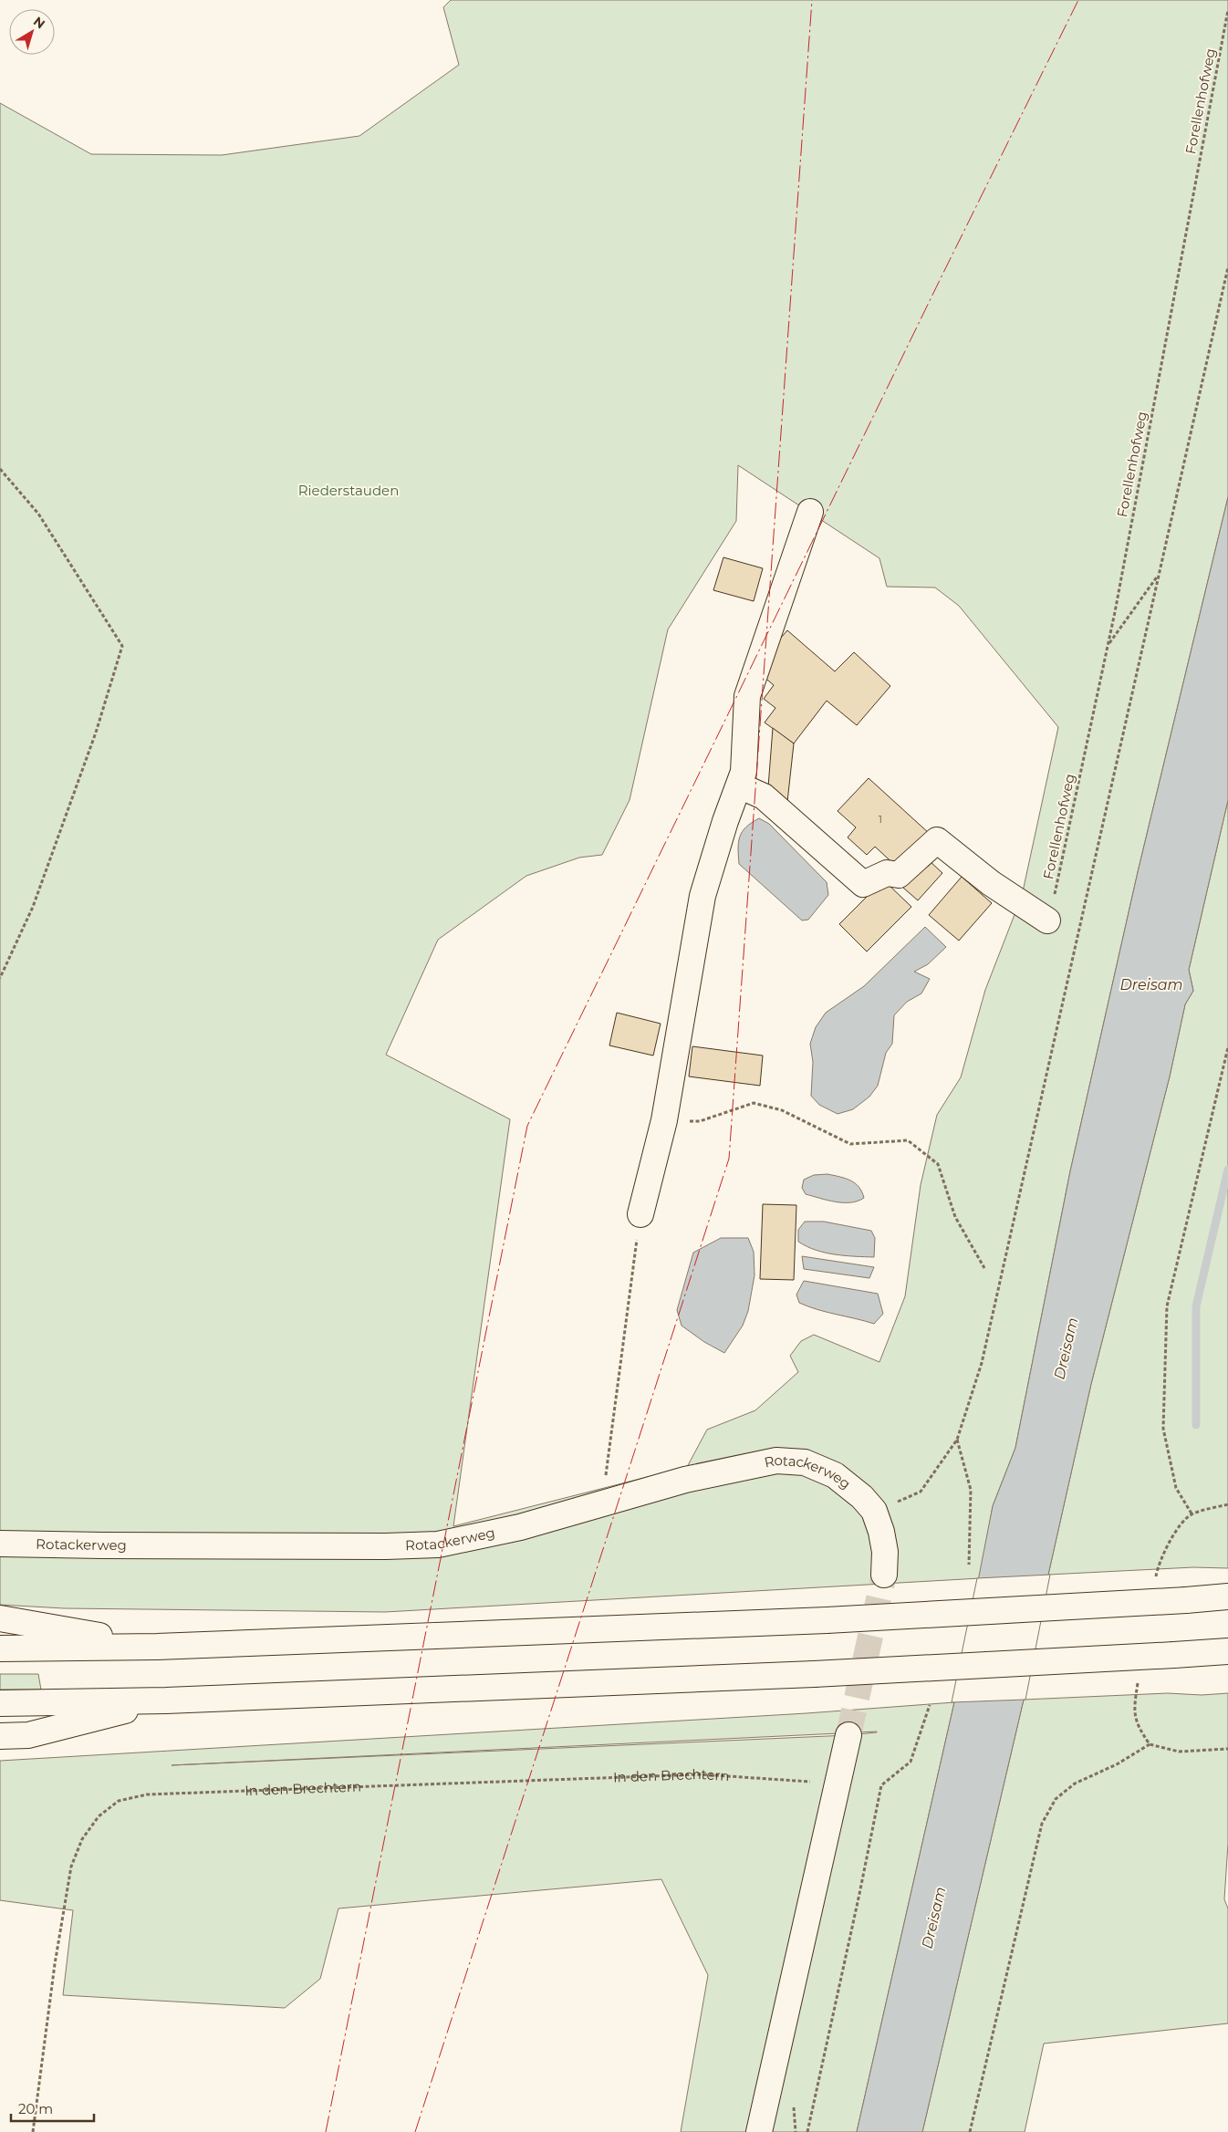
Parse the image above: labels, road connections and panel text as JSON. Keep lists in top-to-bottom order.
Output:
{
  "streets": {
    "main road": ["Rotackerweg"],
    "path": ["Forellenhofweg", "In den Brechtern"]
  },
  "water": ["Dreisam"],
  "parks": ["Riederstauden"],
  "house_numbers": ["1"],
  "scale_bar": "20 m",
  "north": "top right"
}
